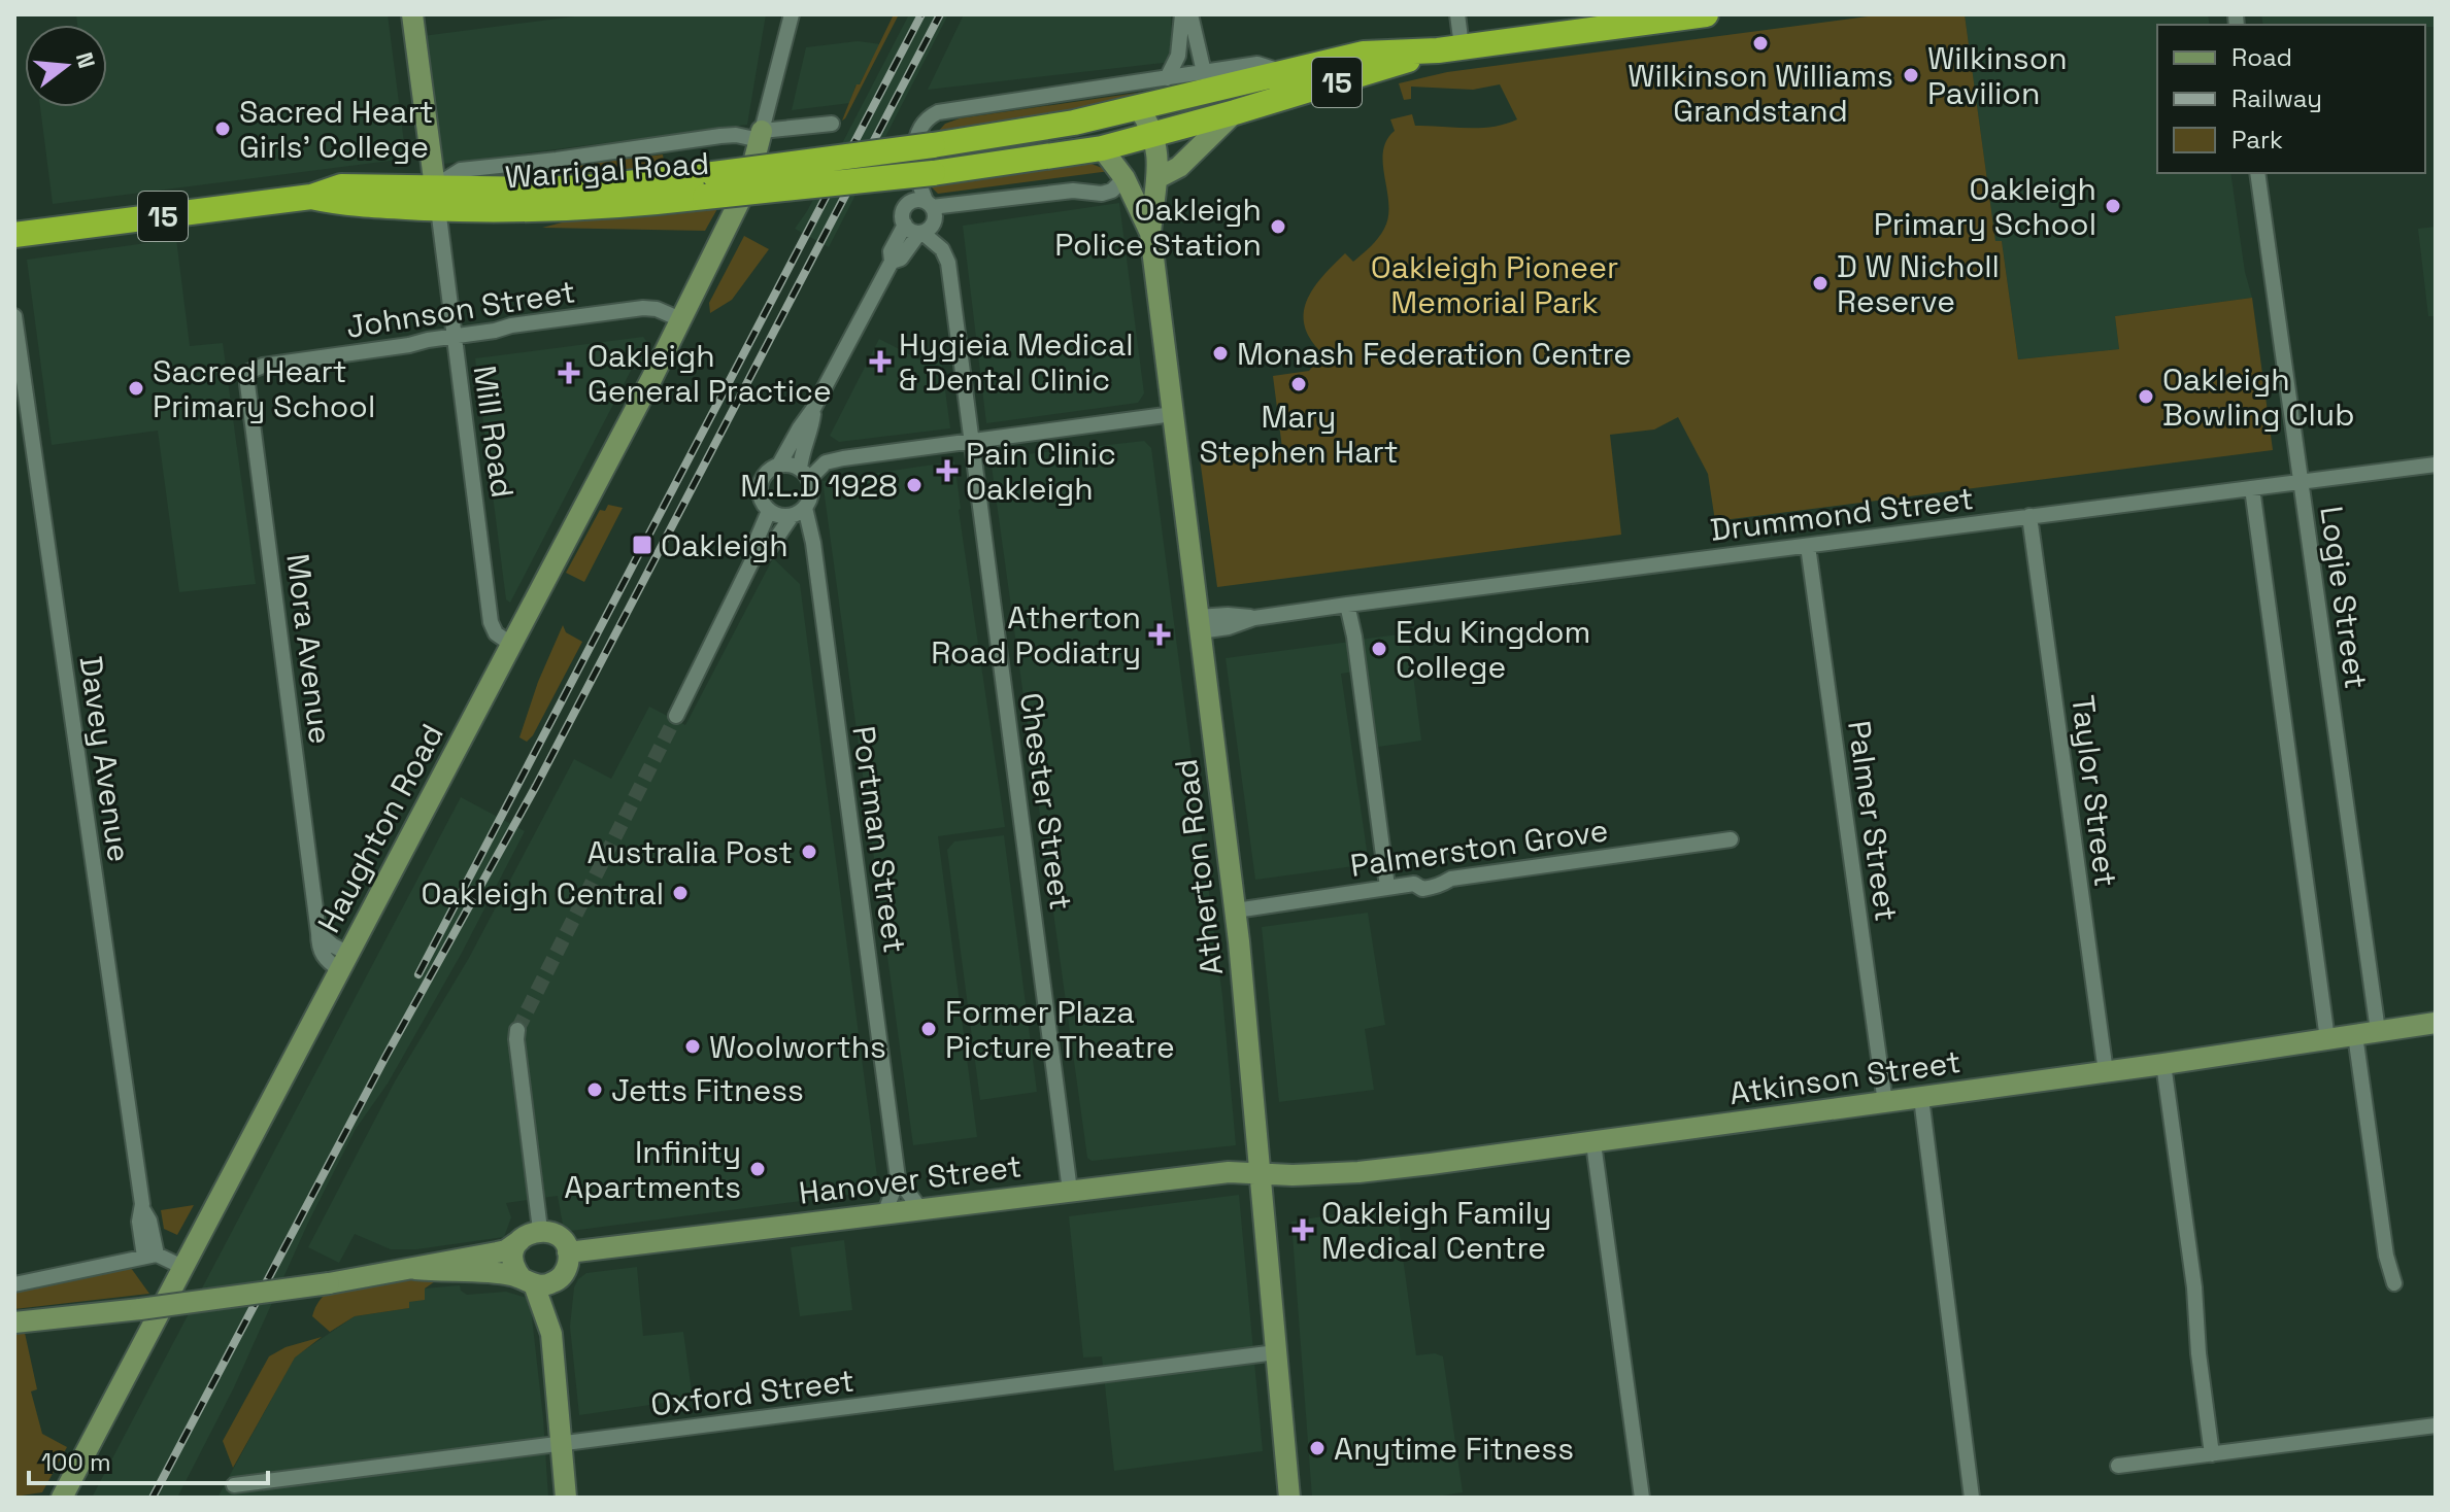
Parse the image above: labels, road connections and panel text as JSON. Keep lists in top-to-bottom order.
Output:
{
  "streets": {
    "highway": ["15", "Warrigal Road"],
    "street": [
      "Johnson Street",
      "Mill Road",
      "Drummond Street",
      "Logie Street",
      "Mora Avenue",
      "Davey Avenue",
      "Taylor Street",
      "Chester Street",
      "Palmer Street",
      "Haughton Road",
      "Portman Street",
      "Palmerston Grove",
      "Atherton Road",
      "Atkinson Street",
      "Hanover Street",
      "Oxford Street"
    ]
  },
  "crossings": [
    ["Warrigal Road", "Mill Road"],
    ["Warrigal Road", "Chester Street"],
    ["Warrigal Road", "Haughton Road"],
    ["Warrigal Road", "Atherton Road"],
    ["Johnson Street", "Mill Road"],
    ["Johnson Street", "Mora Avenue"],
    ["Johnson Street", "Haughton Road"],
    ["Mill Road", "Haughton Road"],
    ["Drummond Street", "Logie Street"],
    ["Drummond Street", "Taylor Street"],
    ["Drummond Street", "Palmer Street"],
    ["Drummond Street", "Atherton Road"],
    ["Logie Street", "Atkinson Street"],
    ["Mora Avenue", "Haughton Road"],
    ["Taylor Street", "Atkinson Street"],
    ["Chester Street", "Hanover Street"],
    ["Palmer Street", "Atkinson Street"],
    ["Portman Street", "Hanover Street"],
    ["Palmerston Grove", "Atherton Road"],
    ["Atherton Road", "Atkinson Street"],
    ["Atherton Road", "Hanover Street"],
    ["Atherton Road", "Oxford Street"],
    ["Atkinson Street", "Hanover Street"]
  ],
  "parks": ["Oakleigh Pioneer Memorial Park"],
  "places": {
    "other": [
      "Wilkinson Williams Grandstand",
      "Wilkinson Pavilion",
      "Sacred Heart Girls' College",
      "Oakleigh Primary School",
      "Oakleigh Police Station",
      "D W Nicholl Reserve",
      "Monash Federation Centre",
      "Mary Stephen Hart",
      "Sacred Heart Primary School",
      "Oakleigh Bowling Club",
      "M.L.D 1928",
      "Edu Kingdom College",
      "Australia Post",
      "Oakleigh Central",
      "Former Plaza Picture Theatre",
      "Woolworths",
      "Jetts Fitness",
      "Infinity Apartments",
      "Anytime Fitness"
    ],
    "health": [
      "Hygieia Medical & Dental Clinic",
      "Oakleigh General Practice",
      "Pain Clinic Oakleigh",
      "Atherton Road Podiatry",
      "Oakleigh Family Medical Centre"
    ],
    "transit": ["Oakleigh"]
  },
  "legend": ["Road", "Railway", "Park"],
  "scale_bar": "100 m",
  "north": "right"
}
